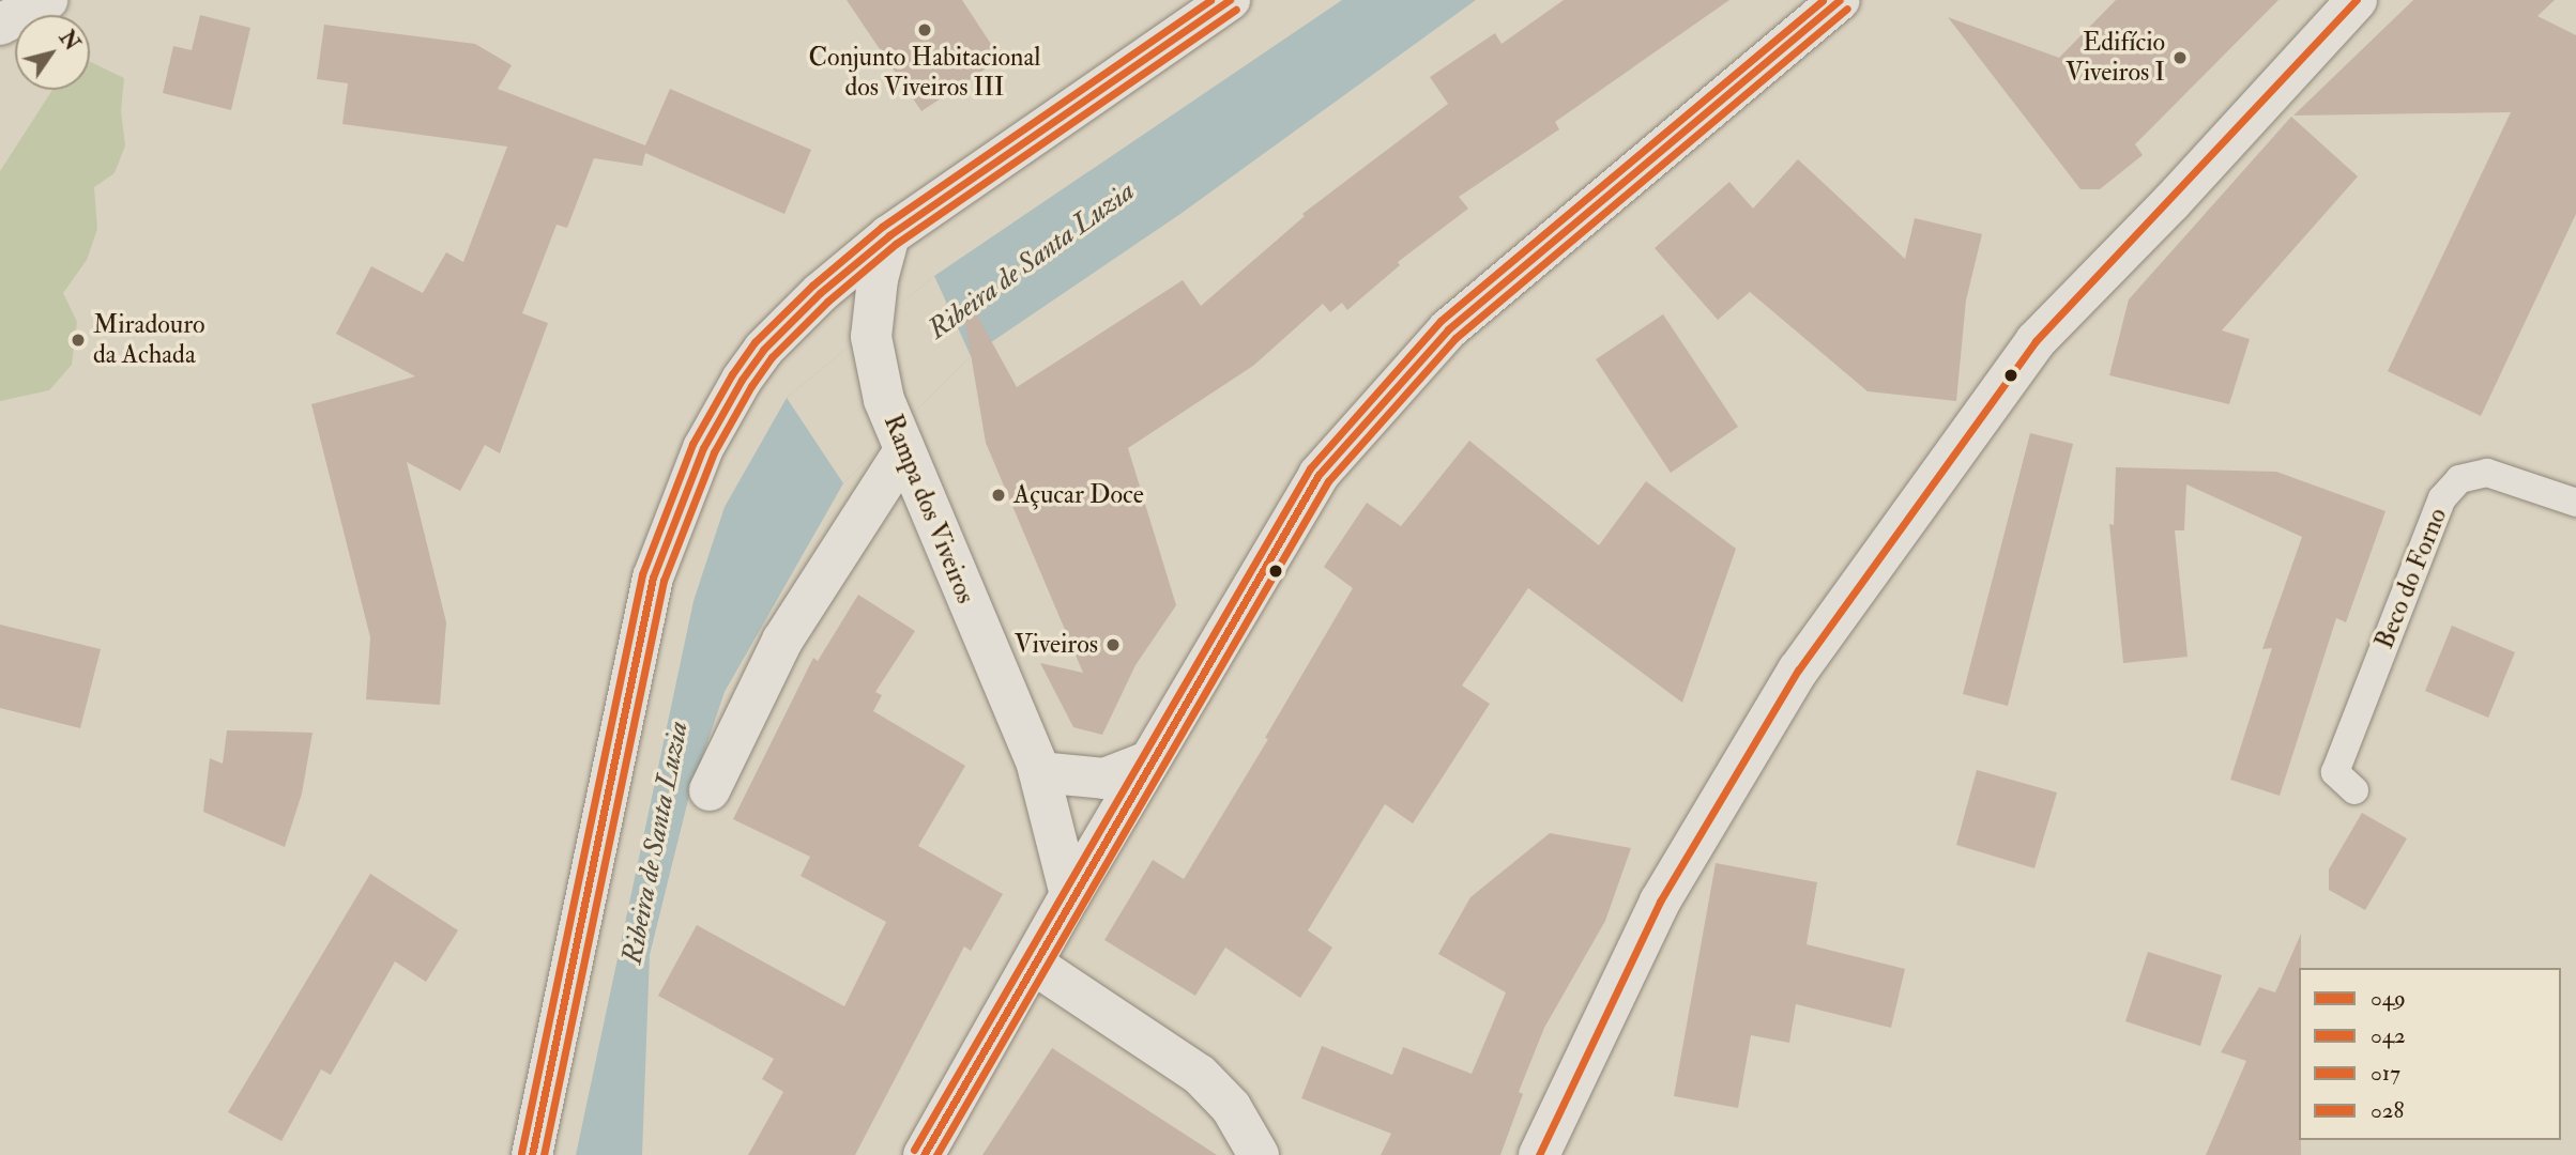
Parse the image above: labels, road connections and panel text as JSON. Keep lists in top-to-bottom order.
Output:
{
  "streets": {
    "street": ["Rampa dos Viveiros"],
    "lane": ["Beco do Forno"]
  },
  "water": ["Ribeira de Santa Luzia"],
  "places": [
    "Conjunto Habitacional dos Viveiros III",
    "Edifício Viveiros I",
    "Miradouro da Achada",
    "Açucar Doce",
    "Viveiros"
  ],
  "lines": [
    "transit line 049",
    "transit line 017",
    "transit line 028",
    "transit line 042"
  ],
  "legend": [
    "049",
    "042",
    "017",
    "028"
  ],
  "north": "top right"
}
